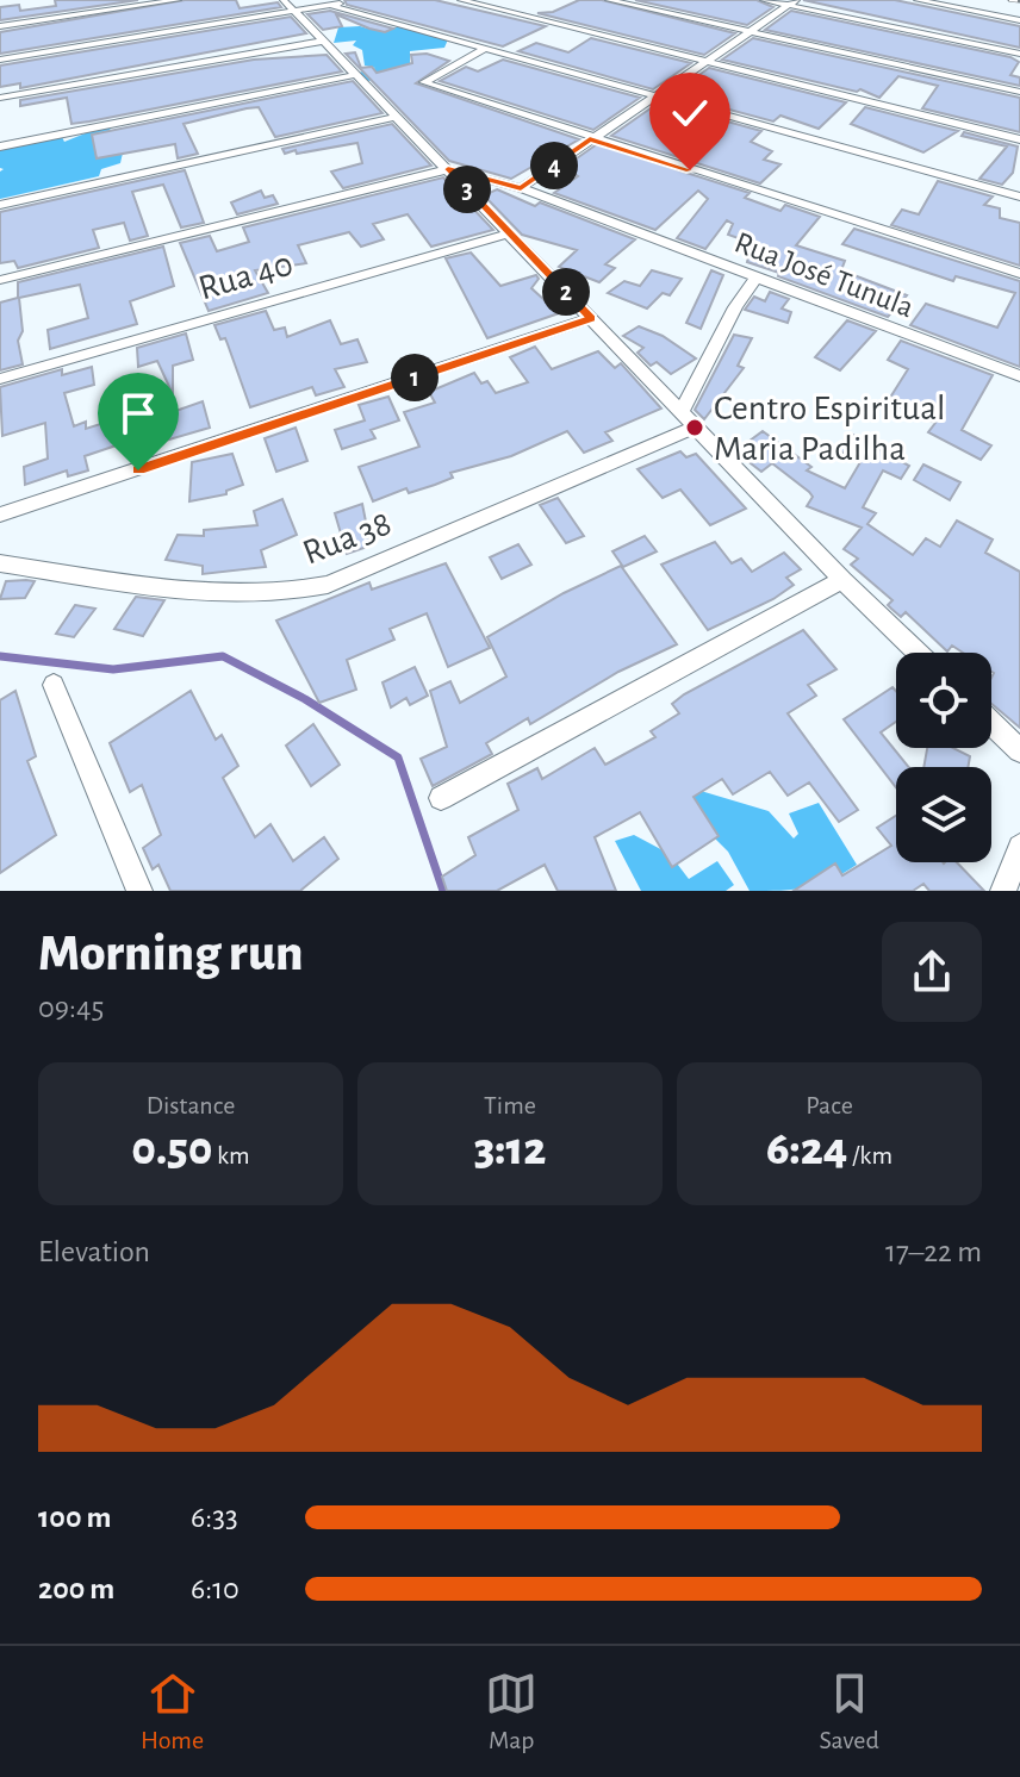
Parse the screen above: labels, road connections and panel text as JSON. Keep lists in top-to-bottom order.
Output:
{
  "streets": {
    "street": ["Rua José Tunula", "Rua 40", "Rua 38"]
  },
  "places": ["Centro Espiritual Maria Padilha"],
  "page": {
    "pins": [
      "4",
      "3",
      "2",
      "1"
    ],
    "heading": ["Morning run", "09:45"],
    "stats": [
      ["Distance", "0.50 km"],
      ["Time", "3:12"],
      ["Pace", "6:24 /km"]
    ],
    "chart": ["Elevation", "17–22 m"],
    "list": [
      {
        "name": "100 m",
        "note": "6:33"
      },
      {
        "name": "200 m",
        "note": "6:10"
      }
    ],
    "tabs": ["Home", "Map", "Saved"]
  }
}
